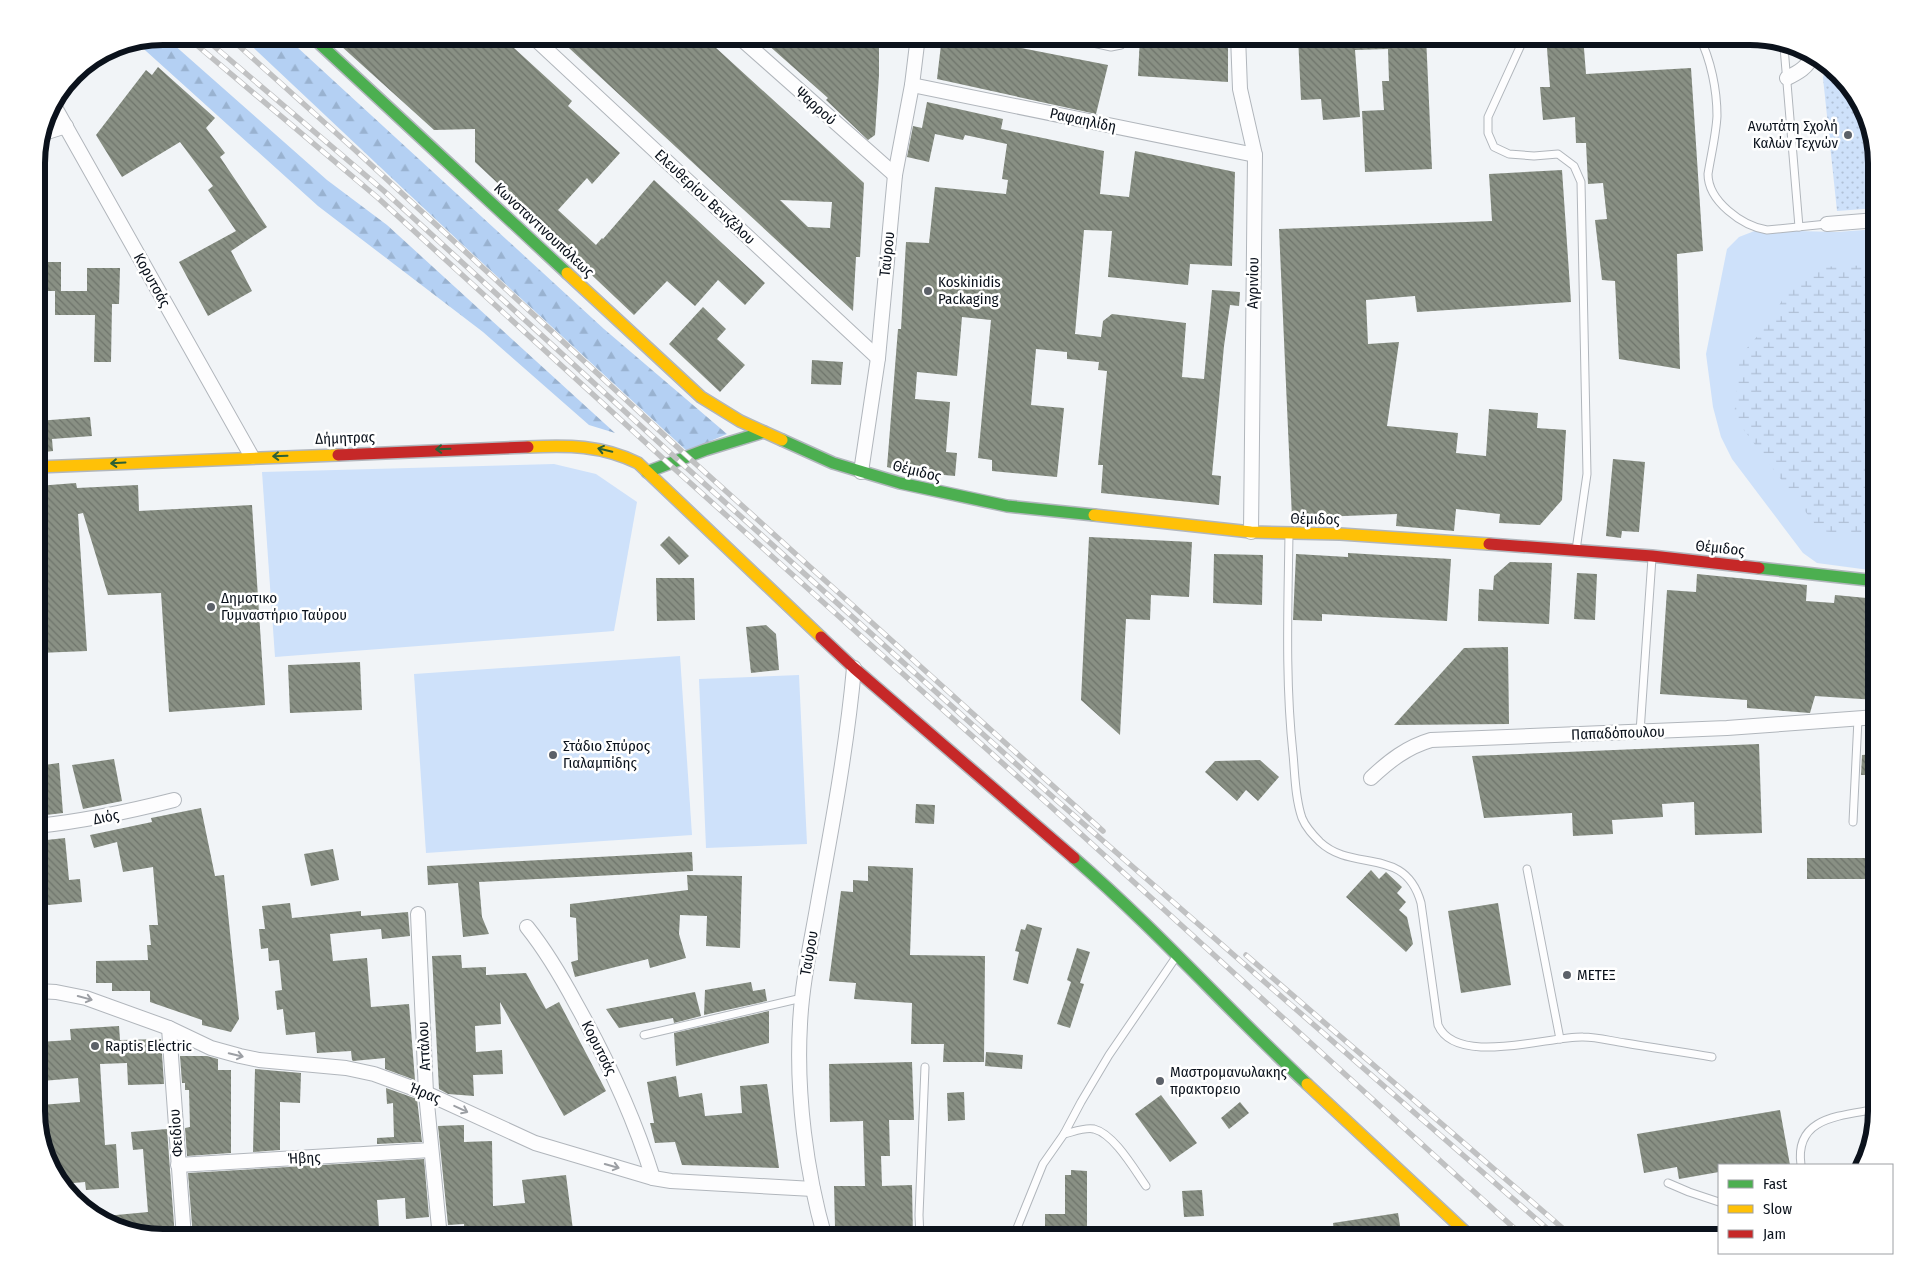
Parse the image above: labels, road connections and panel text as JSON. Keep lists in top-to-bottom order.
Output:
{
  "streets": {
    "street": [
      "Ψαρρού",
      "Ραφαηλίδη",
      "Ελευθερίου Βενιζέλου",
      "Κωνσταντινουπόλεως",
      "Ταύρου",
      "Κορυτσάς",
      "Αγρινίου",
      "Δήμητρας",
      "Θέμιδος",
      "Παπαδόπουλου",
      "Διός",
      "Αττάλου",
      "Ήρας",
      "Φειδίου",
      "Ήβης"
    ]
  },
  "crossings": [
    ["Ψαρρού", "Ταύρου"],
    ["Ραφαηλίδη", "Ταύρου"],
    ["Ραφαηλίδη", "Αγρινίου"],
    ["Ελευθερίου Βενιζέλου", "Ταύρου"],
    ["Κωνσταντινουπόλεως", "Θέμιδος"],
    ["Ταύρου", "Δήμητρας"],
    ["Ταύρου", "Θέμιδος"],
    ["Ταύρου", "Ήρας"],
    ["Κορυτσάς", "Δήμητρας"],
    ["Κορυτσάς", "Ήρας"],
    ["Αγρινίου", "Θέμιδος"],
    ["Αττάλου", "Ήρας"],
    ["Αττάλου", "Ήβης"],
    ["Ήρας", "Φειδίου"],
    ["Φειδίου", "Ήβης"]
  ],
  "one_way": ["Ήρας"],
  "places": [
    "Ανωτάτη Σχολή Καλών Τεχνών",
    "Koskinidis Packaging",
    "Δημοτικο Γυμναστήριο Ταύρου",
    "Στάδιο Σπύρος Γιαλαμπίδης",
    "ΜΕΤΕΞ",
    "Raptis Electric",
    "Μαστρομανωλακης πρακτορειο"
  ],
  "legend": ["Fast", "Slow", "Jam"]
}
